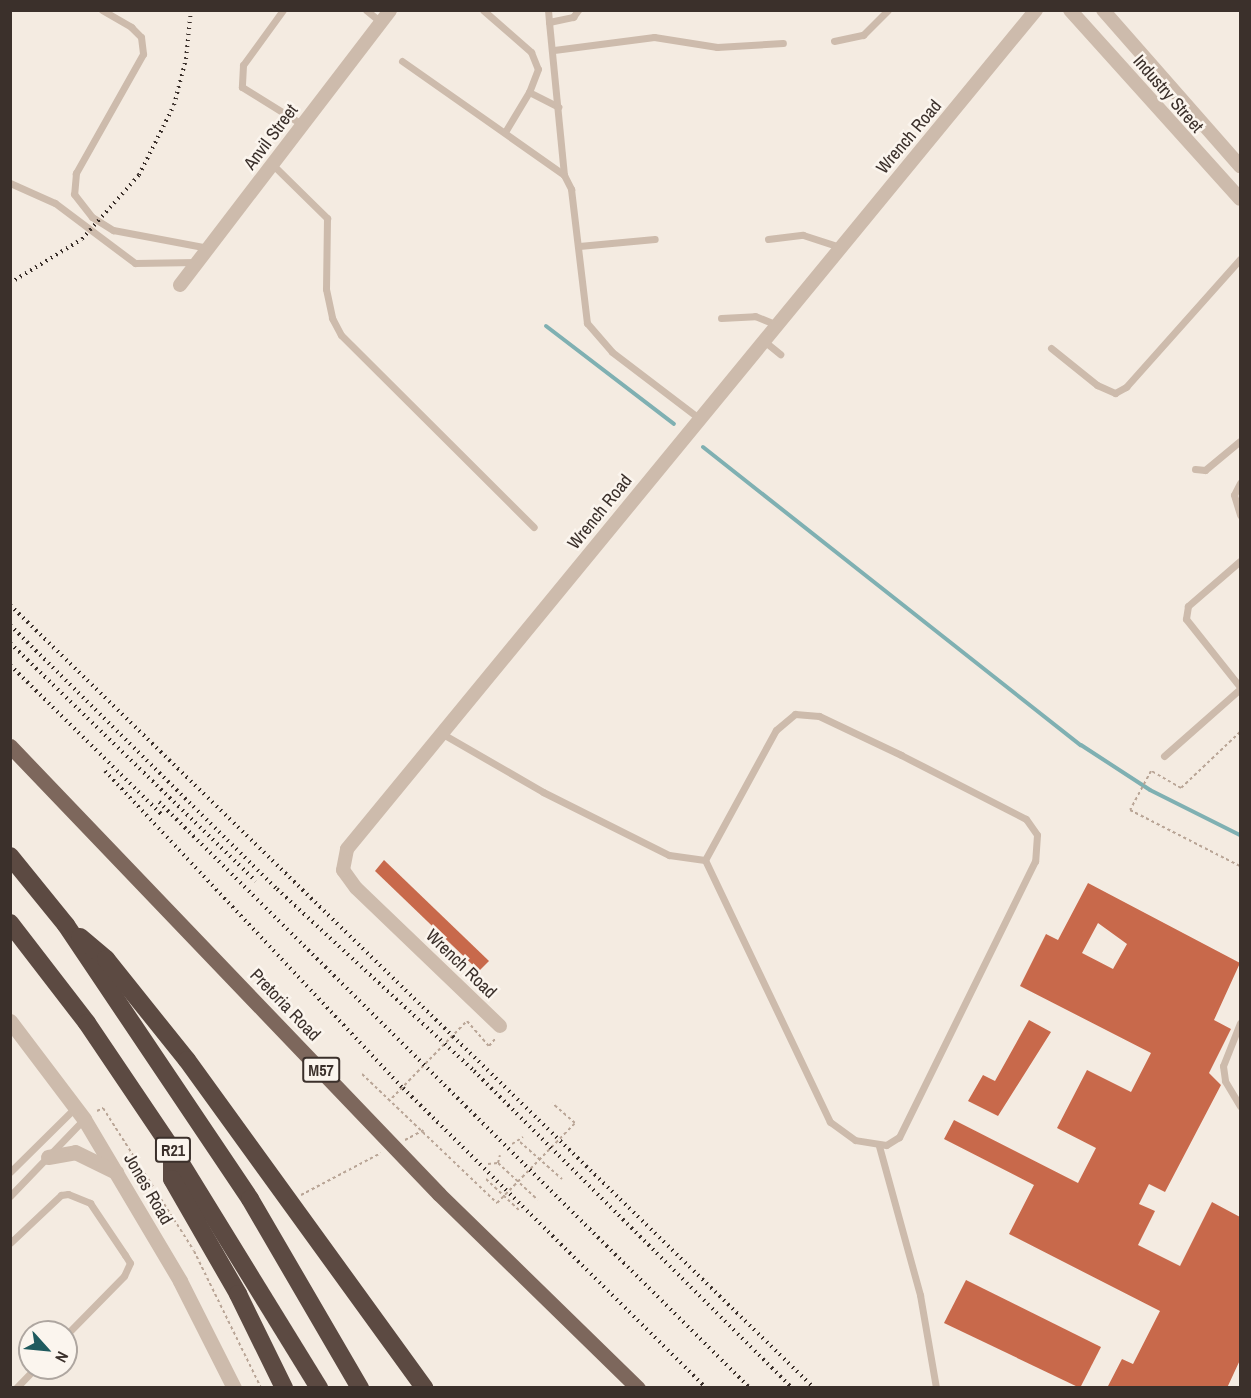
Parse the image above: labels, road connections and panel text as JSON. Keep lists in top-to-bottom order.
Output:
{
  "streets": {
    "highway": ["R21"],
    "main road": ["Pretoria Road", "M57"],
    "street": [
      "Industry Street",
      "Anvil Street",
      "Wrench Road",
      "Jones Road"
    ]
  },
  "north": "bottom right"
}
